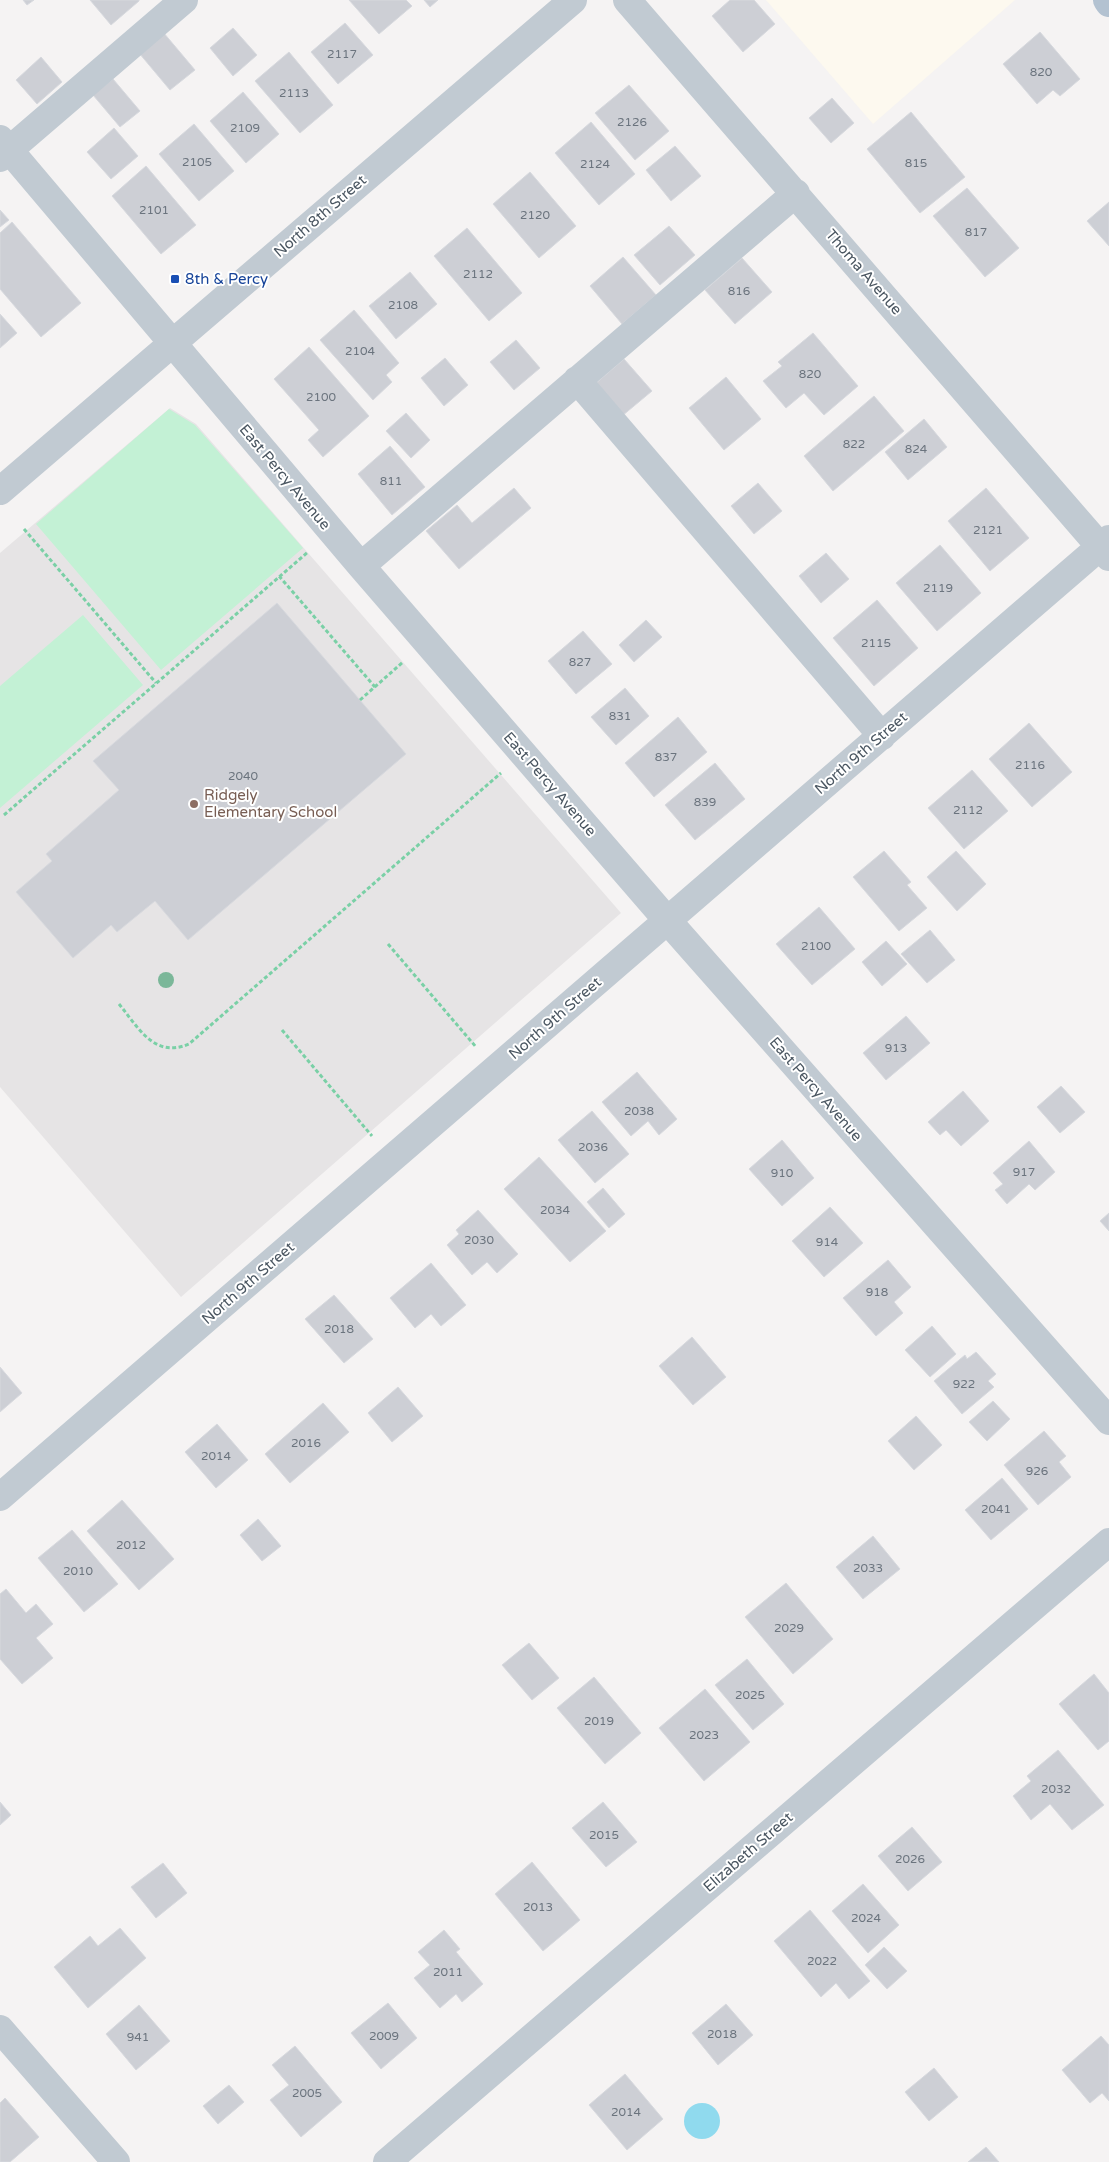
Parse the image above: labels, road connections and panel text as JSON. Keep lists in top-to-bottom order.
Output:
{
  "streets": {
    "street": [
      "North 8th Street",
      "Thoma Avenue",
      "East Percy Avenue",
      "North 9th Street",
      "Elizabeth Street"
    ]
  },
  "crossings": [
    ["North 8th Street", "East Percy Avenue"],
    ["Thoma Avenue", "North 9th Street"],
    ["East Percy Avenue", "North 9th Street"]
  ],
  "places": {
    "transit": ["8th & Percy"],
    "other": ["Ridgely Elementary School"]
  },
  "house_numbers": [
    "2117",
    "820",
    "2113",
    "2126",
    "2109",
    "2105",
    "815",
    "2124",
    "2101",
    "2120",
    "817",
    "2112",
    "816",
    "2108",
    "2104",
    "820",
    "2100",
    "822",
    "824",
    "811",
    "2121",
    "2119",
    "2115",
    "827",
    "831",
    "837",
    "2116",
    "2040",
    "839",
    "2112",
    "2100",
    "913",
    "2038",
    "2036",
    "917",
    "910",
    "2034",
    "2030",
    "914",
    "918",
    "2018",
    "922",
    "2016",
    "2014",
    "926",
    "2041",
    "2012",
    "2033",
    "2010",
    "2029",
    "2025",
    "2019",
    "2023",
    "2032",
    "2015",
    "2026",
    "2013",
    "2024",
    "2022",
    "2011",
    "2018",
    "2009",
    "941",
    "2005",
    "2014"
  ]
}
